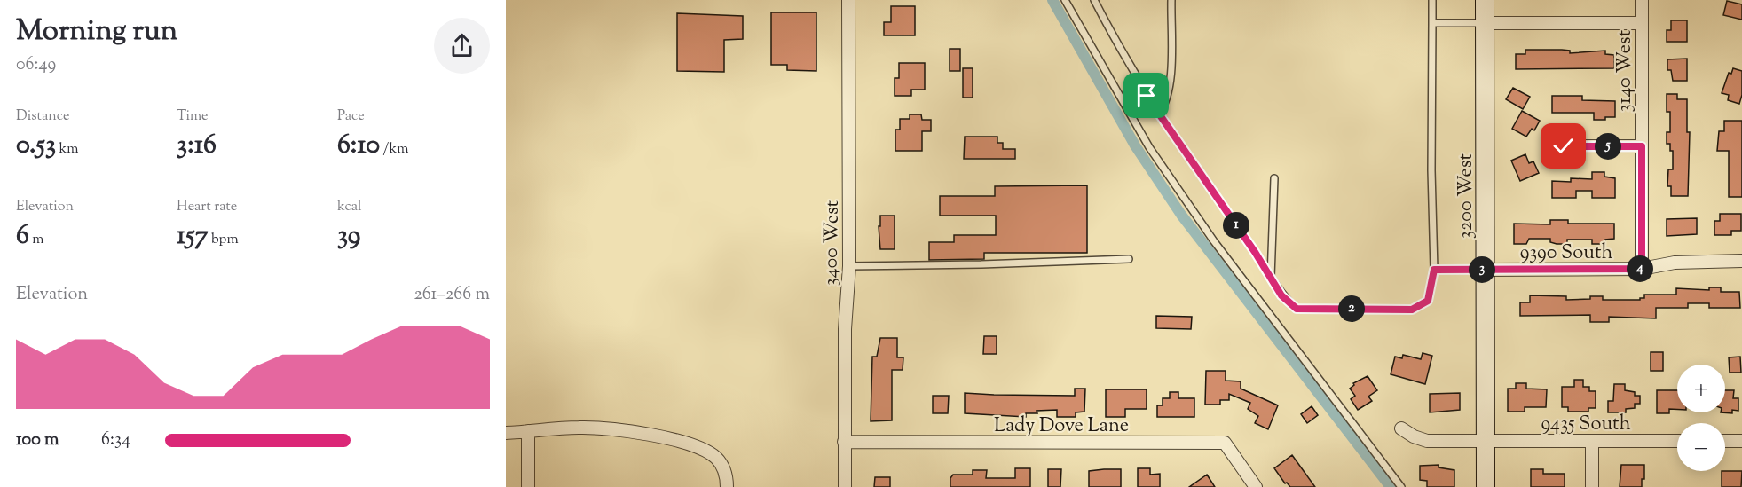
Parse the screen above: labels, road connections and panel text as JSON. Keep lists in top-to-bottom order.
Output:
{
  "streets": {
    "street": [
      "3140 West",
      "3200 West",
      "3400 West",
      "9390 South",
      "9435 South",
      "Lady Dove Lane"
    ]
  },
  "crossings": [
    ["3140 West", "9390 South"],
    ["3200 West", "9390 South"],
    ["3200 West", "9435 South"],
    ["3400 West", "Lady Dove Lane"]
  ],
  "page": {
    "heading": ["Morning run", "06:49"],
    "stats": [
      ["Distance", "0.53 km"],
      ["Time", "3:16"],
      ["Pace", "6:10 /km"],
      ["Elevation", "6 m"],
      ["Heart rate", "157 bpm"],
      ["kcal", "39"]
    ],
    "pins": [
      "5",
      "1",
      "4",
      "3",
      "2"
    ],
    "chart": ["Elevation", "261–266 m"],
    "map_buttons": ["+", "−"],
    "list": [
      {
        "name": "100 m",
        "note": "6:34"
      }
    ]
  }
}
